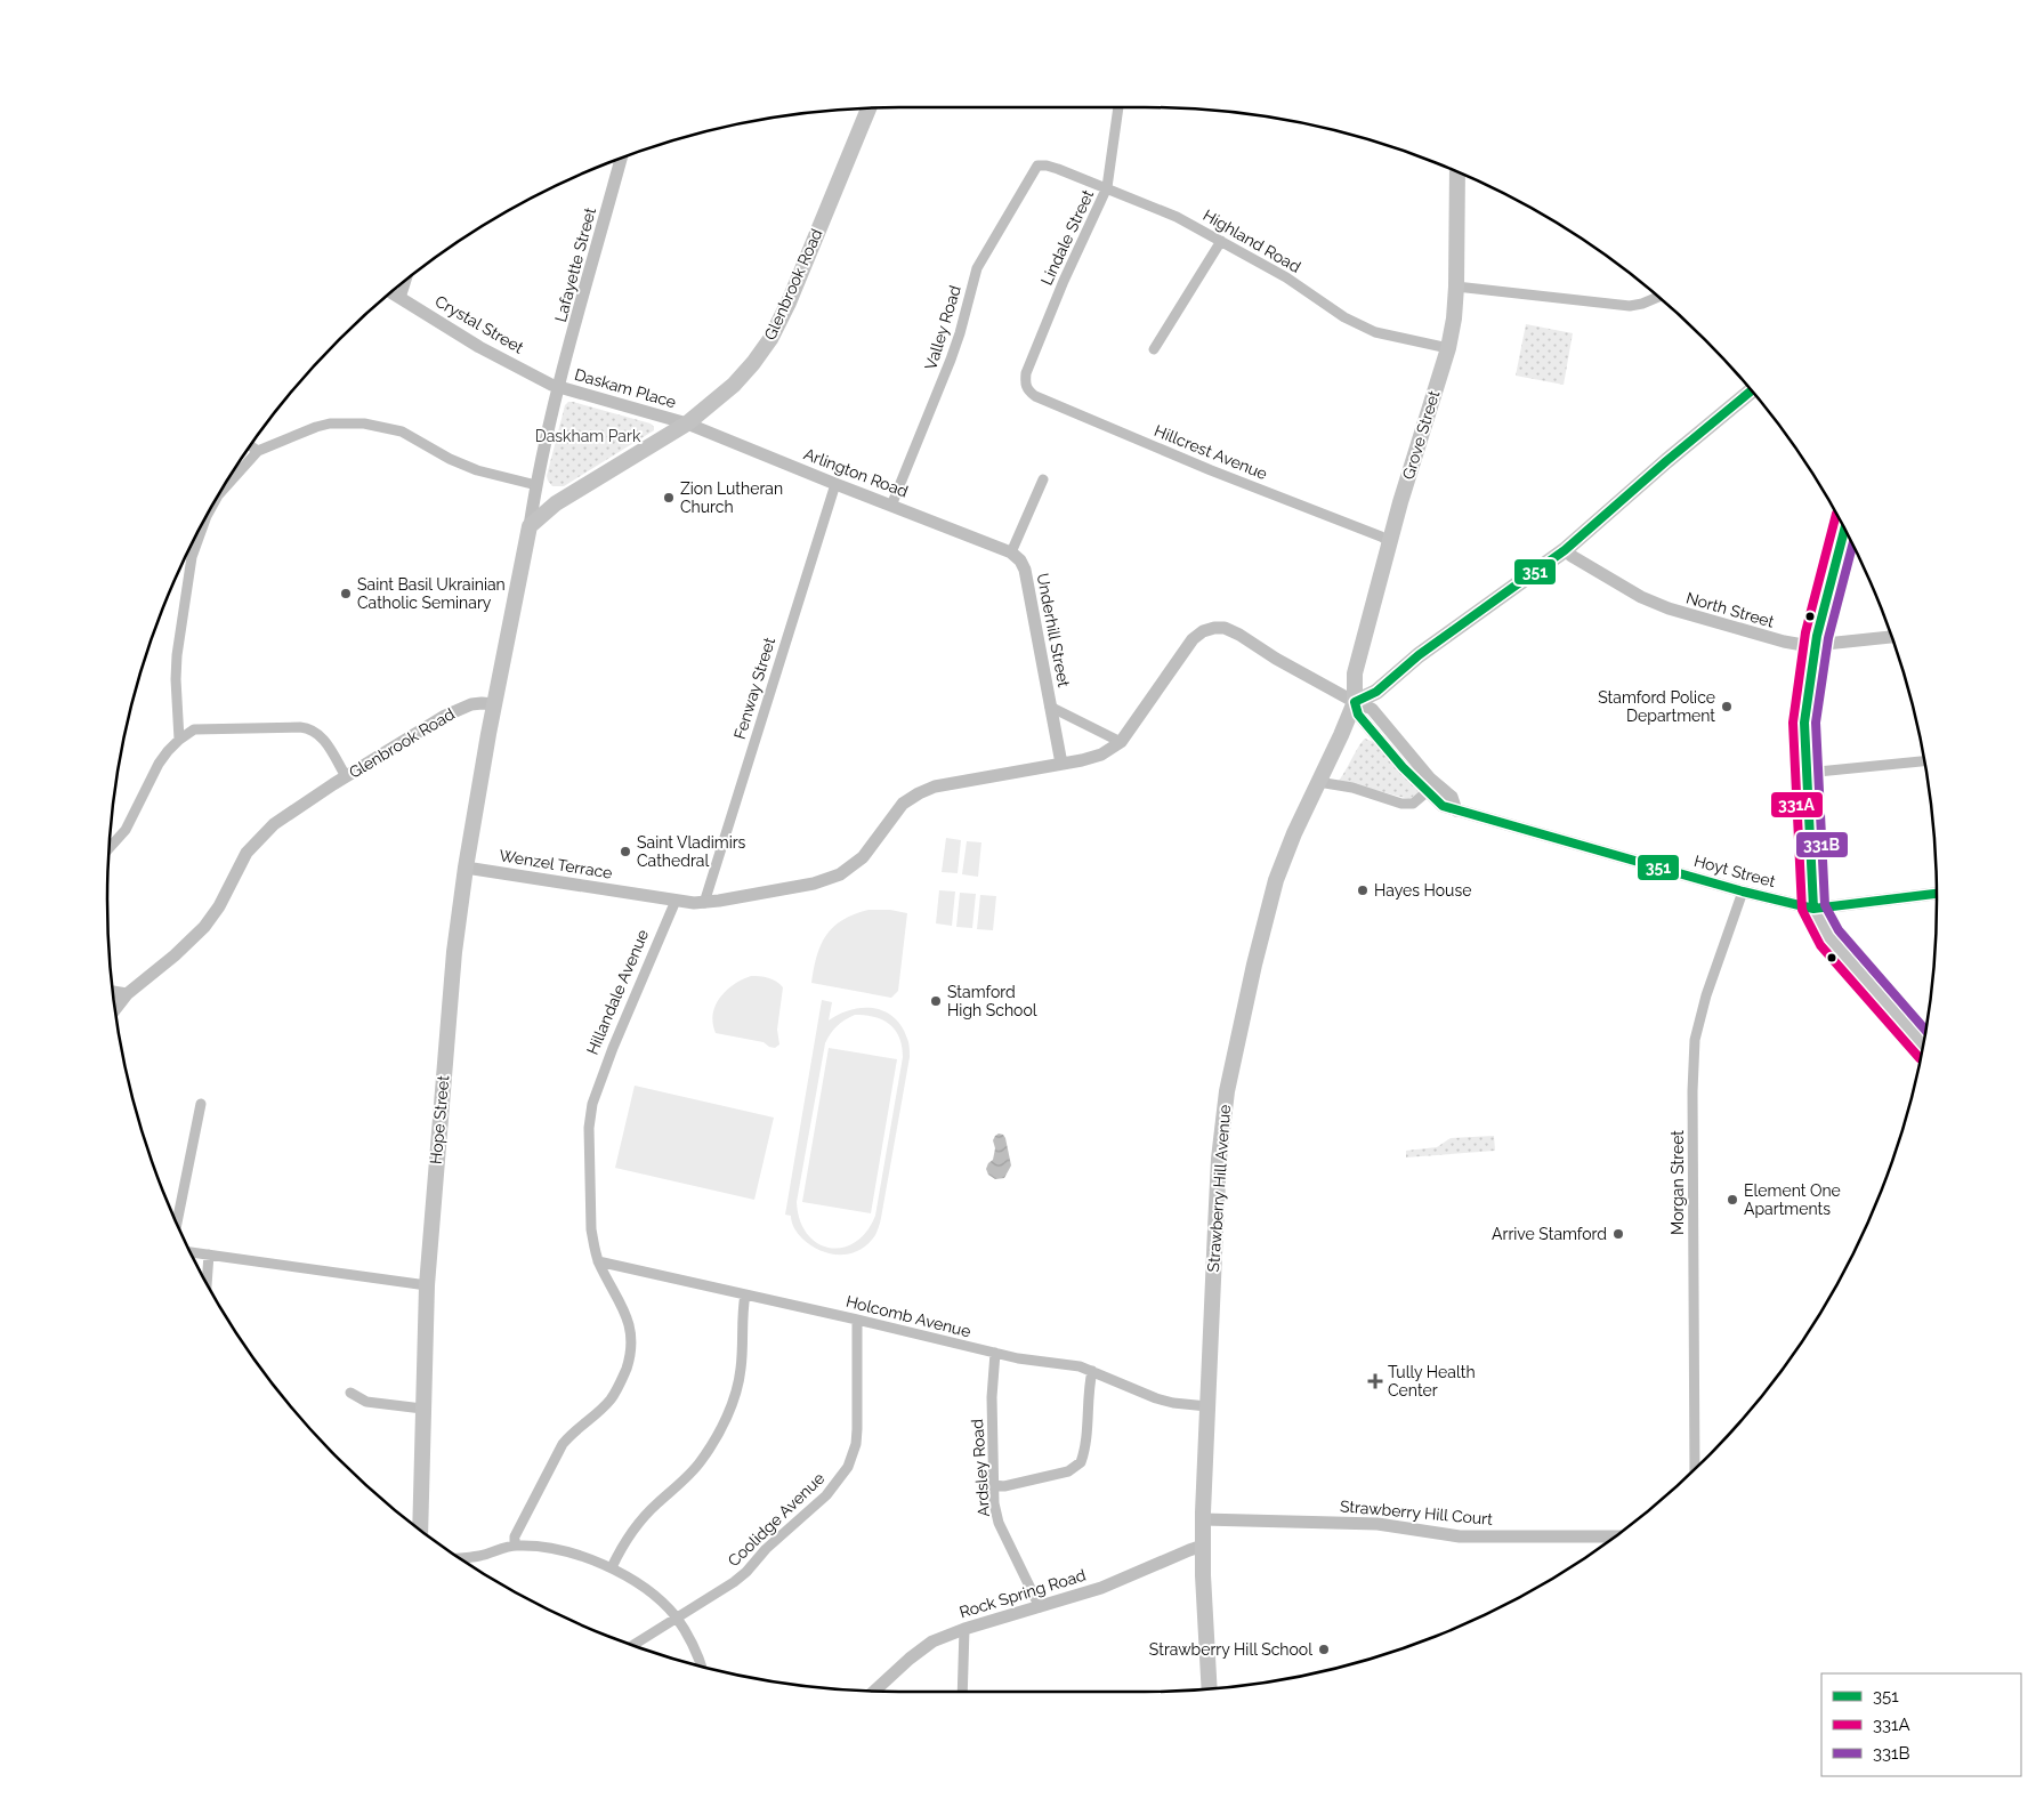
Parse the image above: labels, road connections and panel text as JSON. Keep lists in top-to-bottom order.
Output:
{
  "streets": {
    "main road": [
      "Glenbrook Road",
      "Grove Street",
      "Hope Street",
      "Strawberry Hill Avenue"
    ],
    "street": [
      "Lindale Street",
      "Highland Road",
      "Lafayette Street",
      "Crystal Street",
      "Valley Road",
      "Daskam Place",
      "Hillcrest Avenue",
      "Arlington Road",
      "North Street",
      "Underhill Street",
      "Fenway Street",
      "Wenzel Terrace",
      "Hoyt Street",
      "Hillandale Avenue",
      "Morgan Street",
      "Holcomb Avenue",
      "Ardsley Road",
      "Strawberry Hill Court",
      "Coolidge Avenue",
      "Rock Spring Road"
    ]
  },
  "crossings": [
    ["Lindale Street", "Highland Road"],
    ["Lindale Street", "Hillcrest Avenue"],
    ["Highland Road", "Valley Road"],
    ["Highland Road", "Grove Street"],
    ["Lafayette Street", "Crystal Street"],
    ["Lafayette Street", "Daskam Place"],
    ["Glenbrook Road", "Daskam Place"],
    ["Glenbrook Road", "Arlington Road"],
    ["Glenbrook Road", "Hope Street"],
    ["Crystal Street", "Daskam Place"],
    ["Valley Road", "Arlington Road"],
    ["Daskam Place", "Arlington Road"],
    ["Grove Street", "Hillcrest Avenue"],
    ["Grove Street", "Hoyt Street"],
    ["Grove Street", "Strawberry Hill Avenue"],
    ["Arlington Road", "Underhill Street"],
    ["Arlington Road", "Fenway Street"],
    ["Wenzel Terrace", "Hillandale Avenue"],
    ["Wenzel Terrace", "Hope Street"],
    ["Hoyt Street", "Morgan Street"],
    ["Hoyt Street", "Strawberry Hill Avenue"],
    ["Hillandale Avenue", "Holcomb Avenue"],
    ["Strawberry Hill Avenue", "Holcomb Avenue"],
    ["Strawberry Hill Avenue", "Strawberry Hill Court"],
    ["Strawberry Hill Avenue", "Rock Spring Road"],
    ["Holcomb Avenue", "Ardsley Road"],
    ["Holcomb Avenue", "Coolidge Avenue"],
    ["Ardsley Road", "Rock Spring Road"]
  ],
  "parks": ["Daskham Park"],
  "places": {
    "other": [
      "Zion Lutheran Church",
      "Saint Basil Ukrainian Catholic Seminary",
      "Stamford Police Department",
      "Saint Vladimirs Cathedral",
      "Hayes House",
      "Stamford High School",
      "Element One Apartments",
      "Arrive Stamford",
      "Strawberry Hill School"
    ],
    "health": ["Tully Health Center"]
  },
  "lines": ["transit line 351", "transit line 331A", "transit line 331B"],
  "legend": ["351", "331A", "331B"]
}
